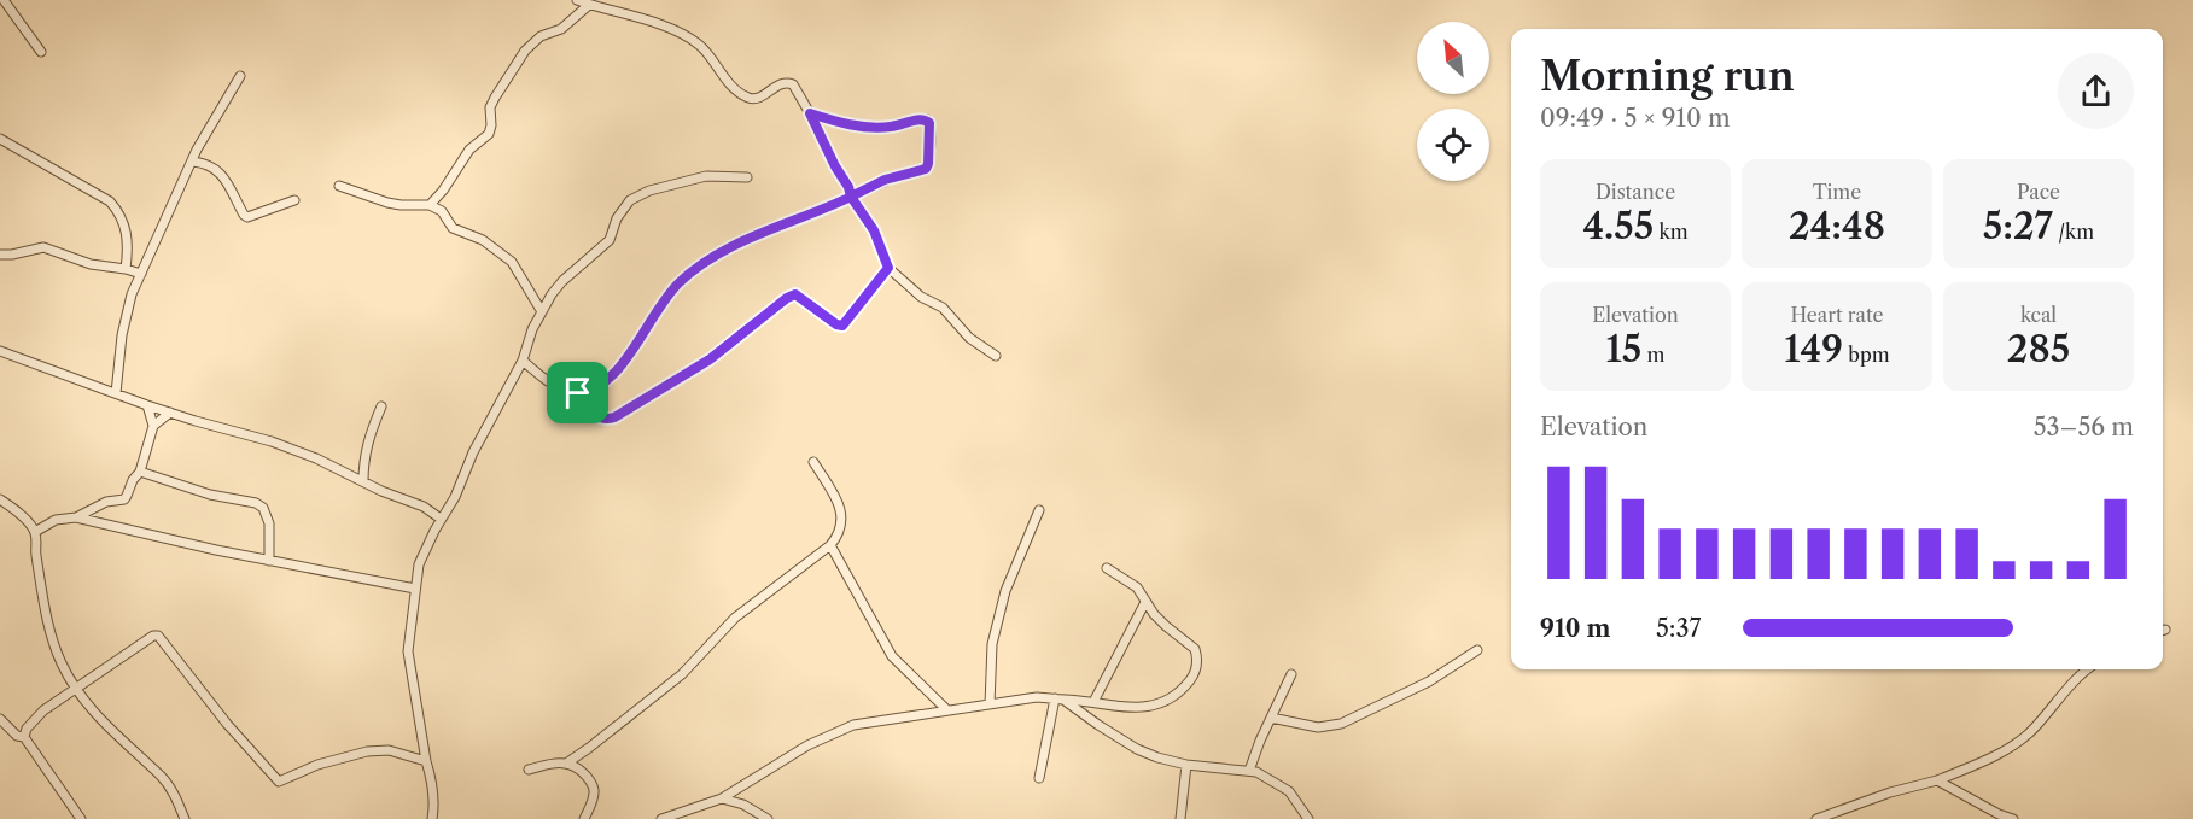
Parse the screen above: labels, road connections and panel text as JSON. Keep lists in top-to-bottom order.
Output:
{
  "north": "top left",
  "page": {
    "heading": ["Morning run", "09:49 · 5 × 910 m"],
    "stats": [
      ["Distance", "4.55 km"],
      ["Time", "24:48"],
      ["Pace", "5:27 /km"],
      ["Elevation", "15 m"],
      ["Heart rate", "149 bpm"],
      ["kcal", "285"]
    ],
    "chart": ["Elevation", "53–56 m"],
    "list": [
      {
        "name": "910 m",
        "note": "5:37"
      }
    ]
  }
}
